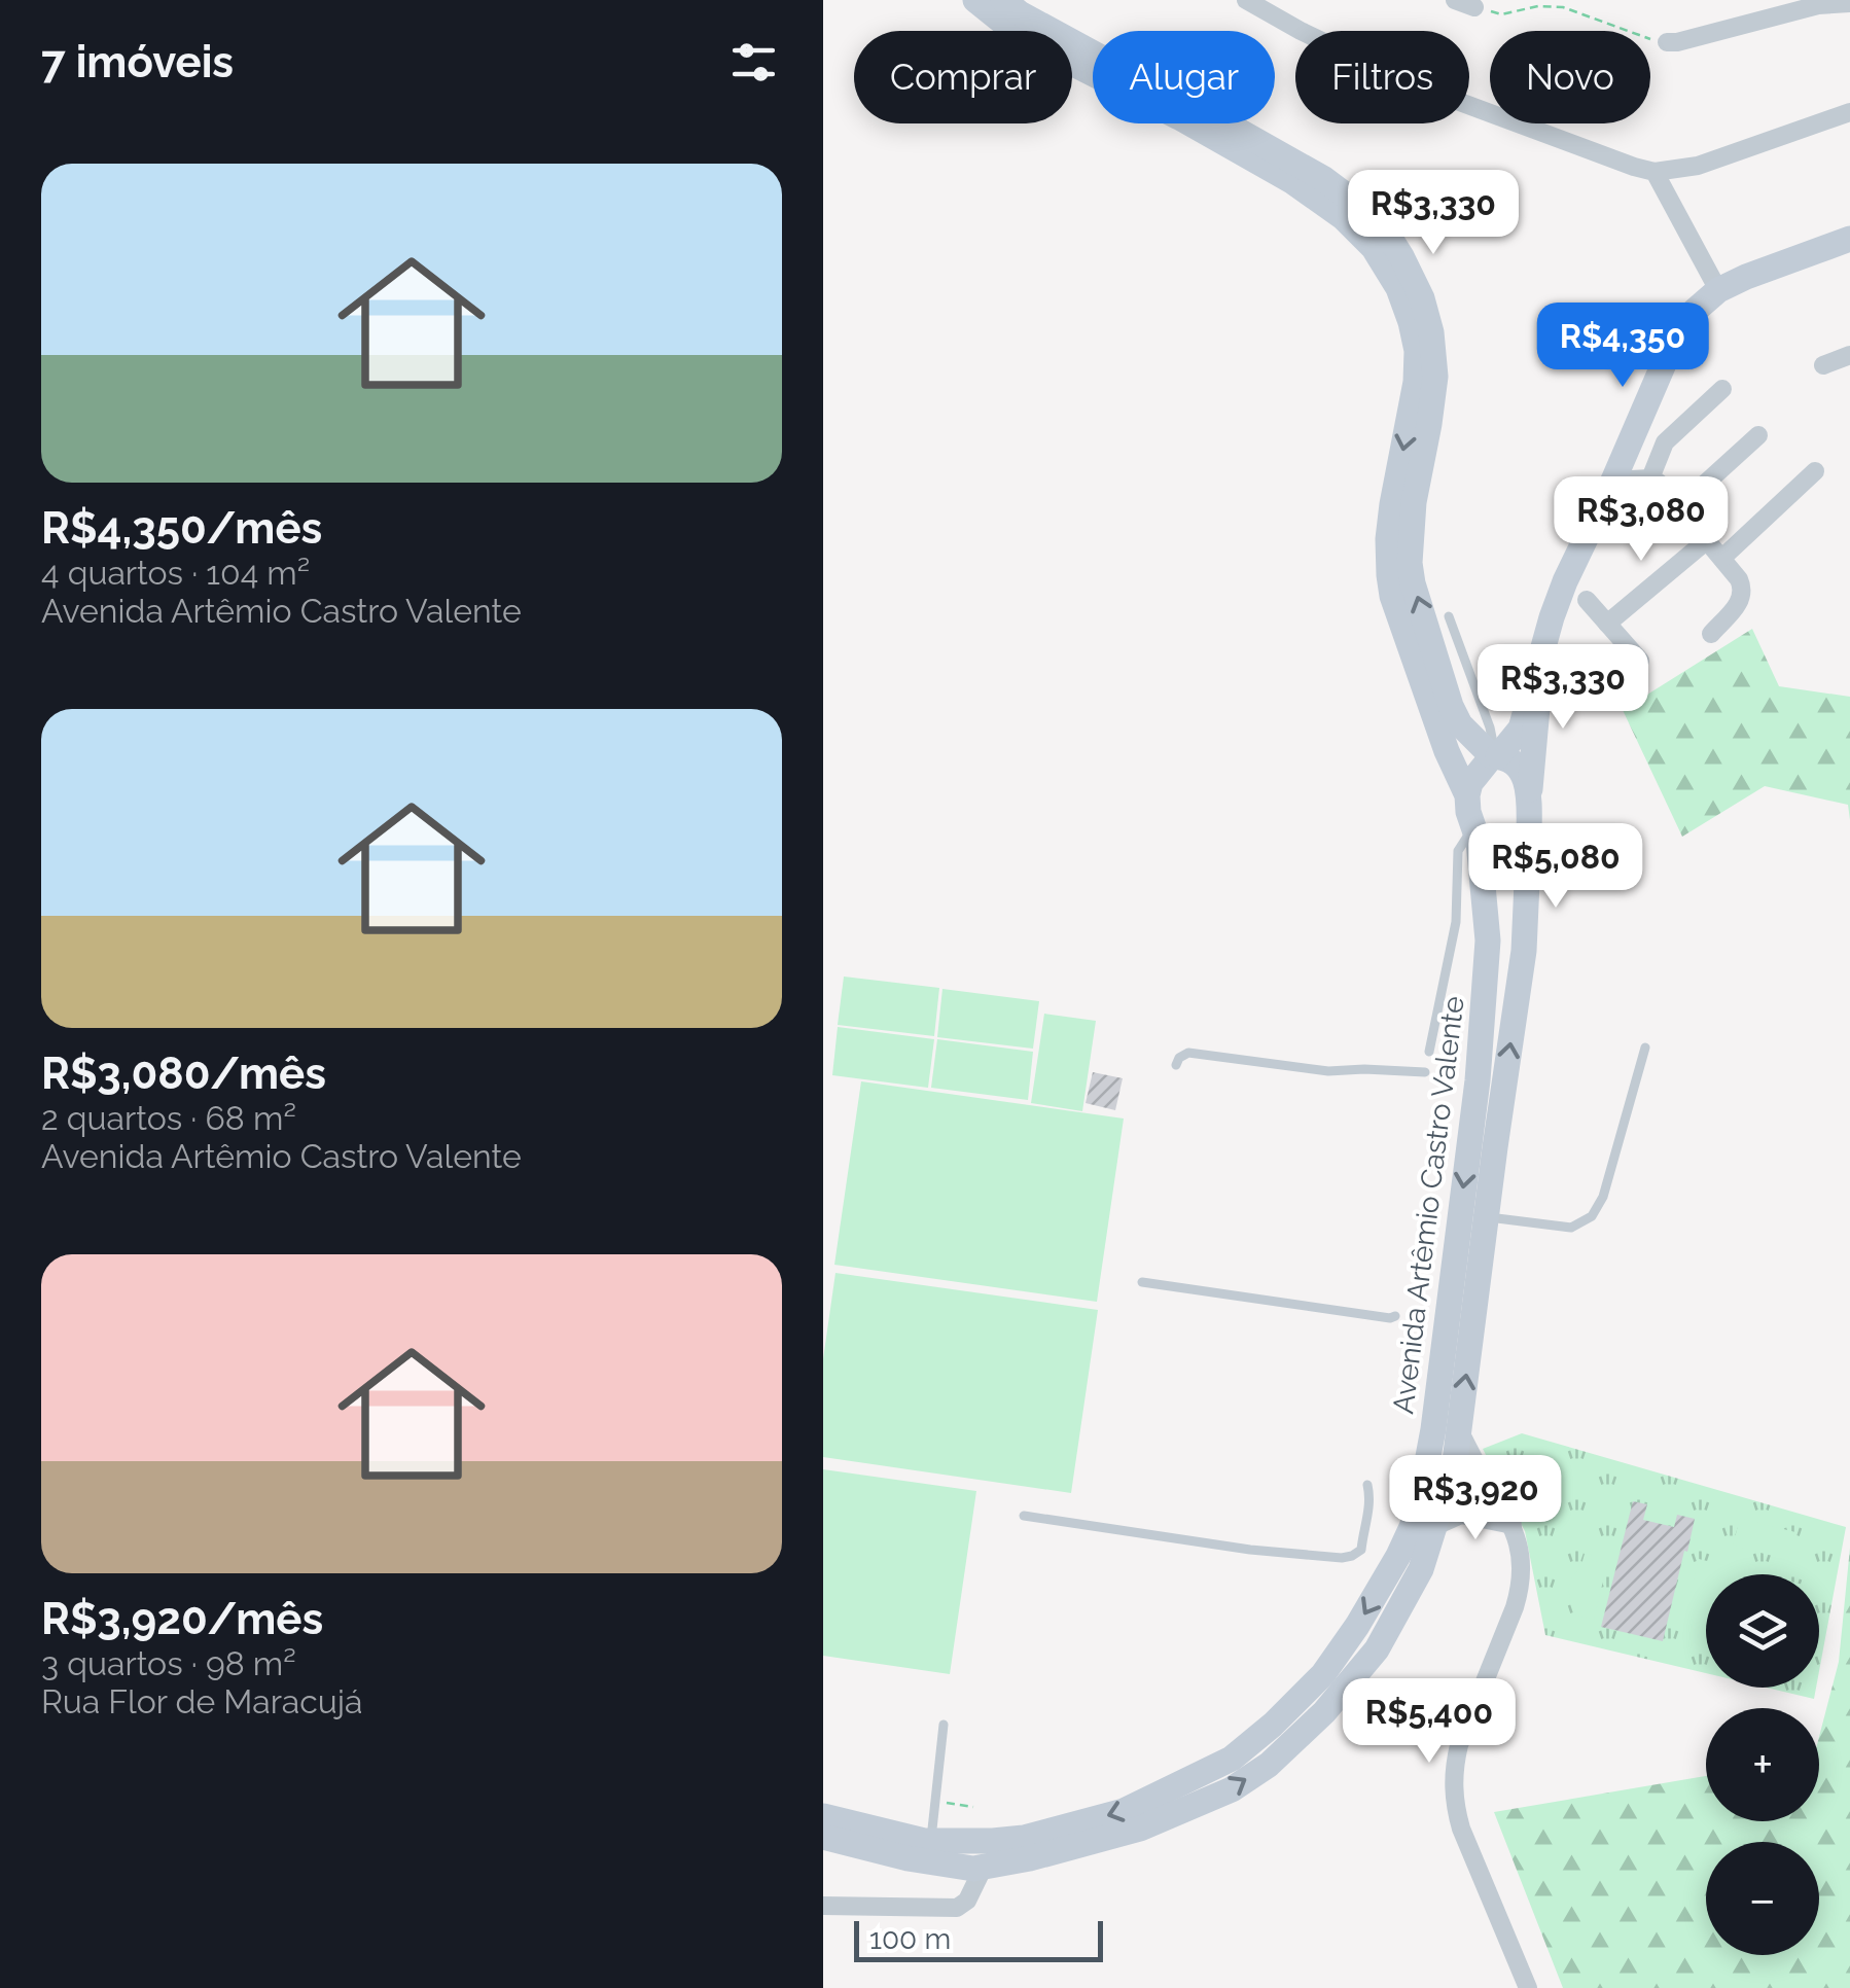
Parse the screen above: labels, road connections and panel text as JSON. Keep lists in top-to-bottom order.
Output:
{
  "streets": {
    "main road": ["Avenida Artêmio Castro Valente"]
  },
  "scale_bar": "100 m",
  "page": {
    "heading": "7 imóveis",
    "chip": [
      "Comprar",
      "Alugar",
      "Filtros",
      "Novo"
    ],
    "list": [
      {
        "name": "R$4,350/mês",
        "note": "4 quartos · 104 m² · Avenida Artêmio Castro Valente"
      },
      {
        "name": "R$3,080/mês",
        "note": "2 quartos · 68 m² · Avenida Artêmio Castro Valente"
      },
      {
        "name": "R$3,920/mês",
        "note": "3 quartos · 98 m² · Rua Flor de Maracujá"
      }
    ],
    "price": [
      "R$3,330",
      "R$4,350",
      "R$3,080",
      "R$3,330",
      "R$5,080",
      "R$3,920",
      "R$5,400"
    ],
    "map_buttons": ["+", "−"],
    "scale": "100 m"
  }
}
